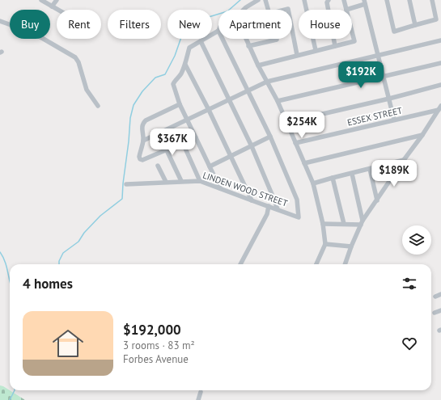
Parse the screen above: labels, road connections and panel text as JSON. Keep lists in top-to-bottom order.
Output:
{
  "streets": {
    "street": ["ESSEX STREET", "LINDEN WOOD STREET"]
  },
  "page": {
    "chip": [
      "Buy",
      "Rent",
      "Filters",
      "New",
      "Apartment",
      "House"
    ],
    "price": [
      "$192K",
      "$254K",
      "$367K",
      "$189K"
    ],
    "heading": "4 homes",
    "list": [
      {
        "name": "$192,000",
        "note": "3 rooms · 83 m² · Forbes Avenue"
      }
    ]
  }
}
